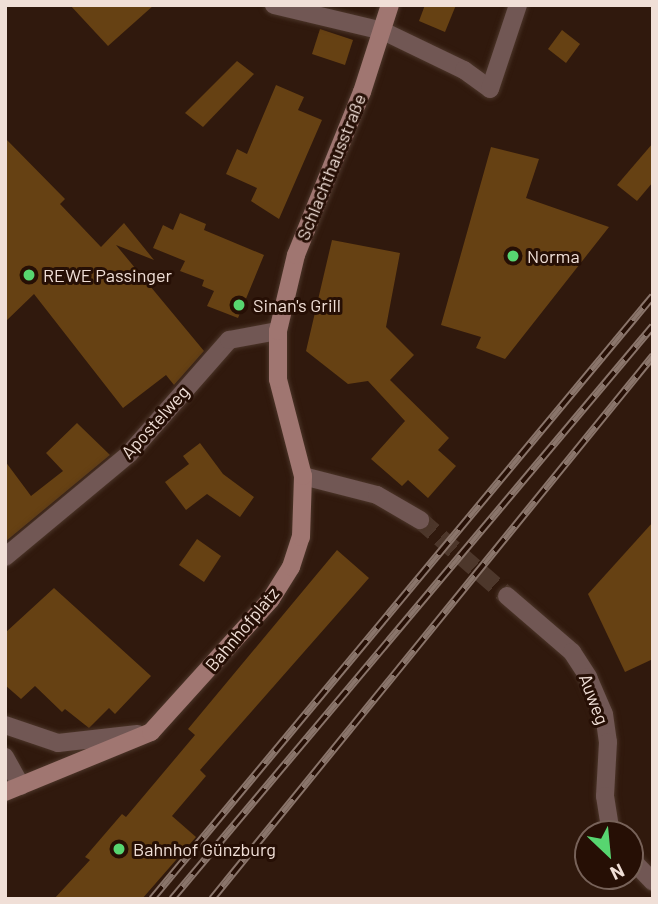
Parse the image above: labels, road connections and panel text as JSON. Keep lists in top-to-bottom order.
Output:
{
  "streets": {
    "main road": ["Schlachthausstraße", "Bahnhofplatz"],
    "street": ["Apostelweg", "Auweg"]
  },
  "crossings": [
    ["Schlachthausstraße", "Apostelweg"],
    ["Schlachthausstraße", "Bahnhofplatz"],
    ["Apostelweg", "Bahnhofplatz"]
  ],
  "places": [
    "Norma",
    "REWE Passinger",
    "Sinan's Grill",
    "Bahnhof Günzburg"
  ],
  "north": "bottom right"
}
